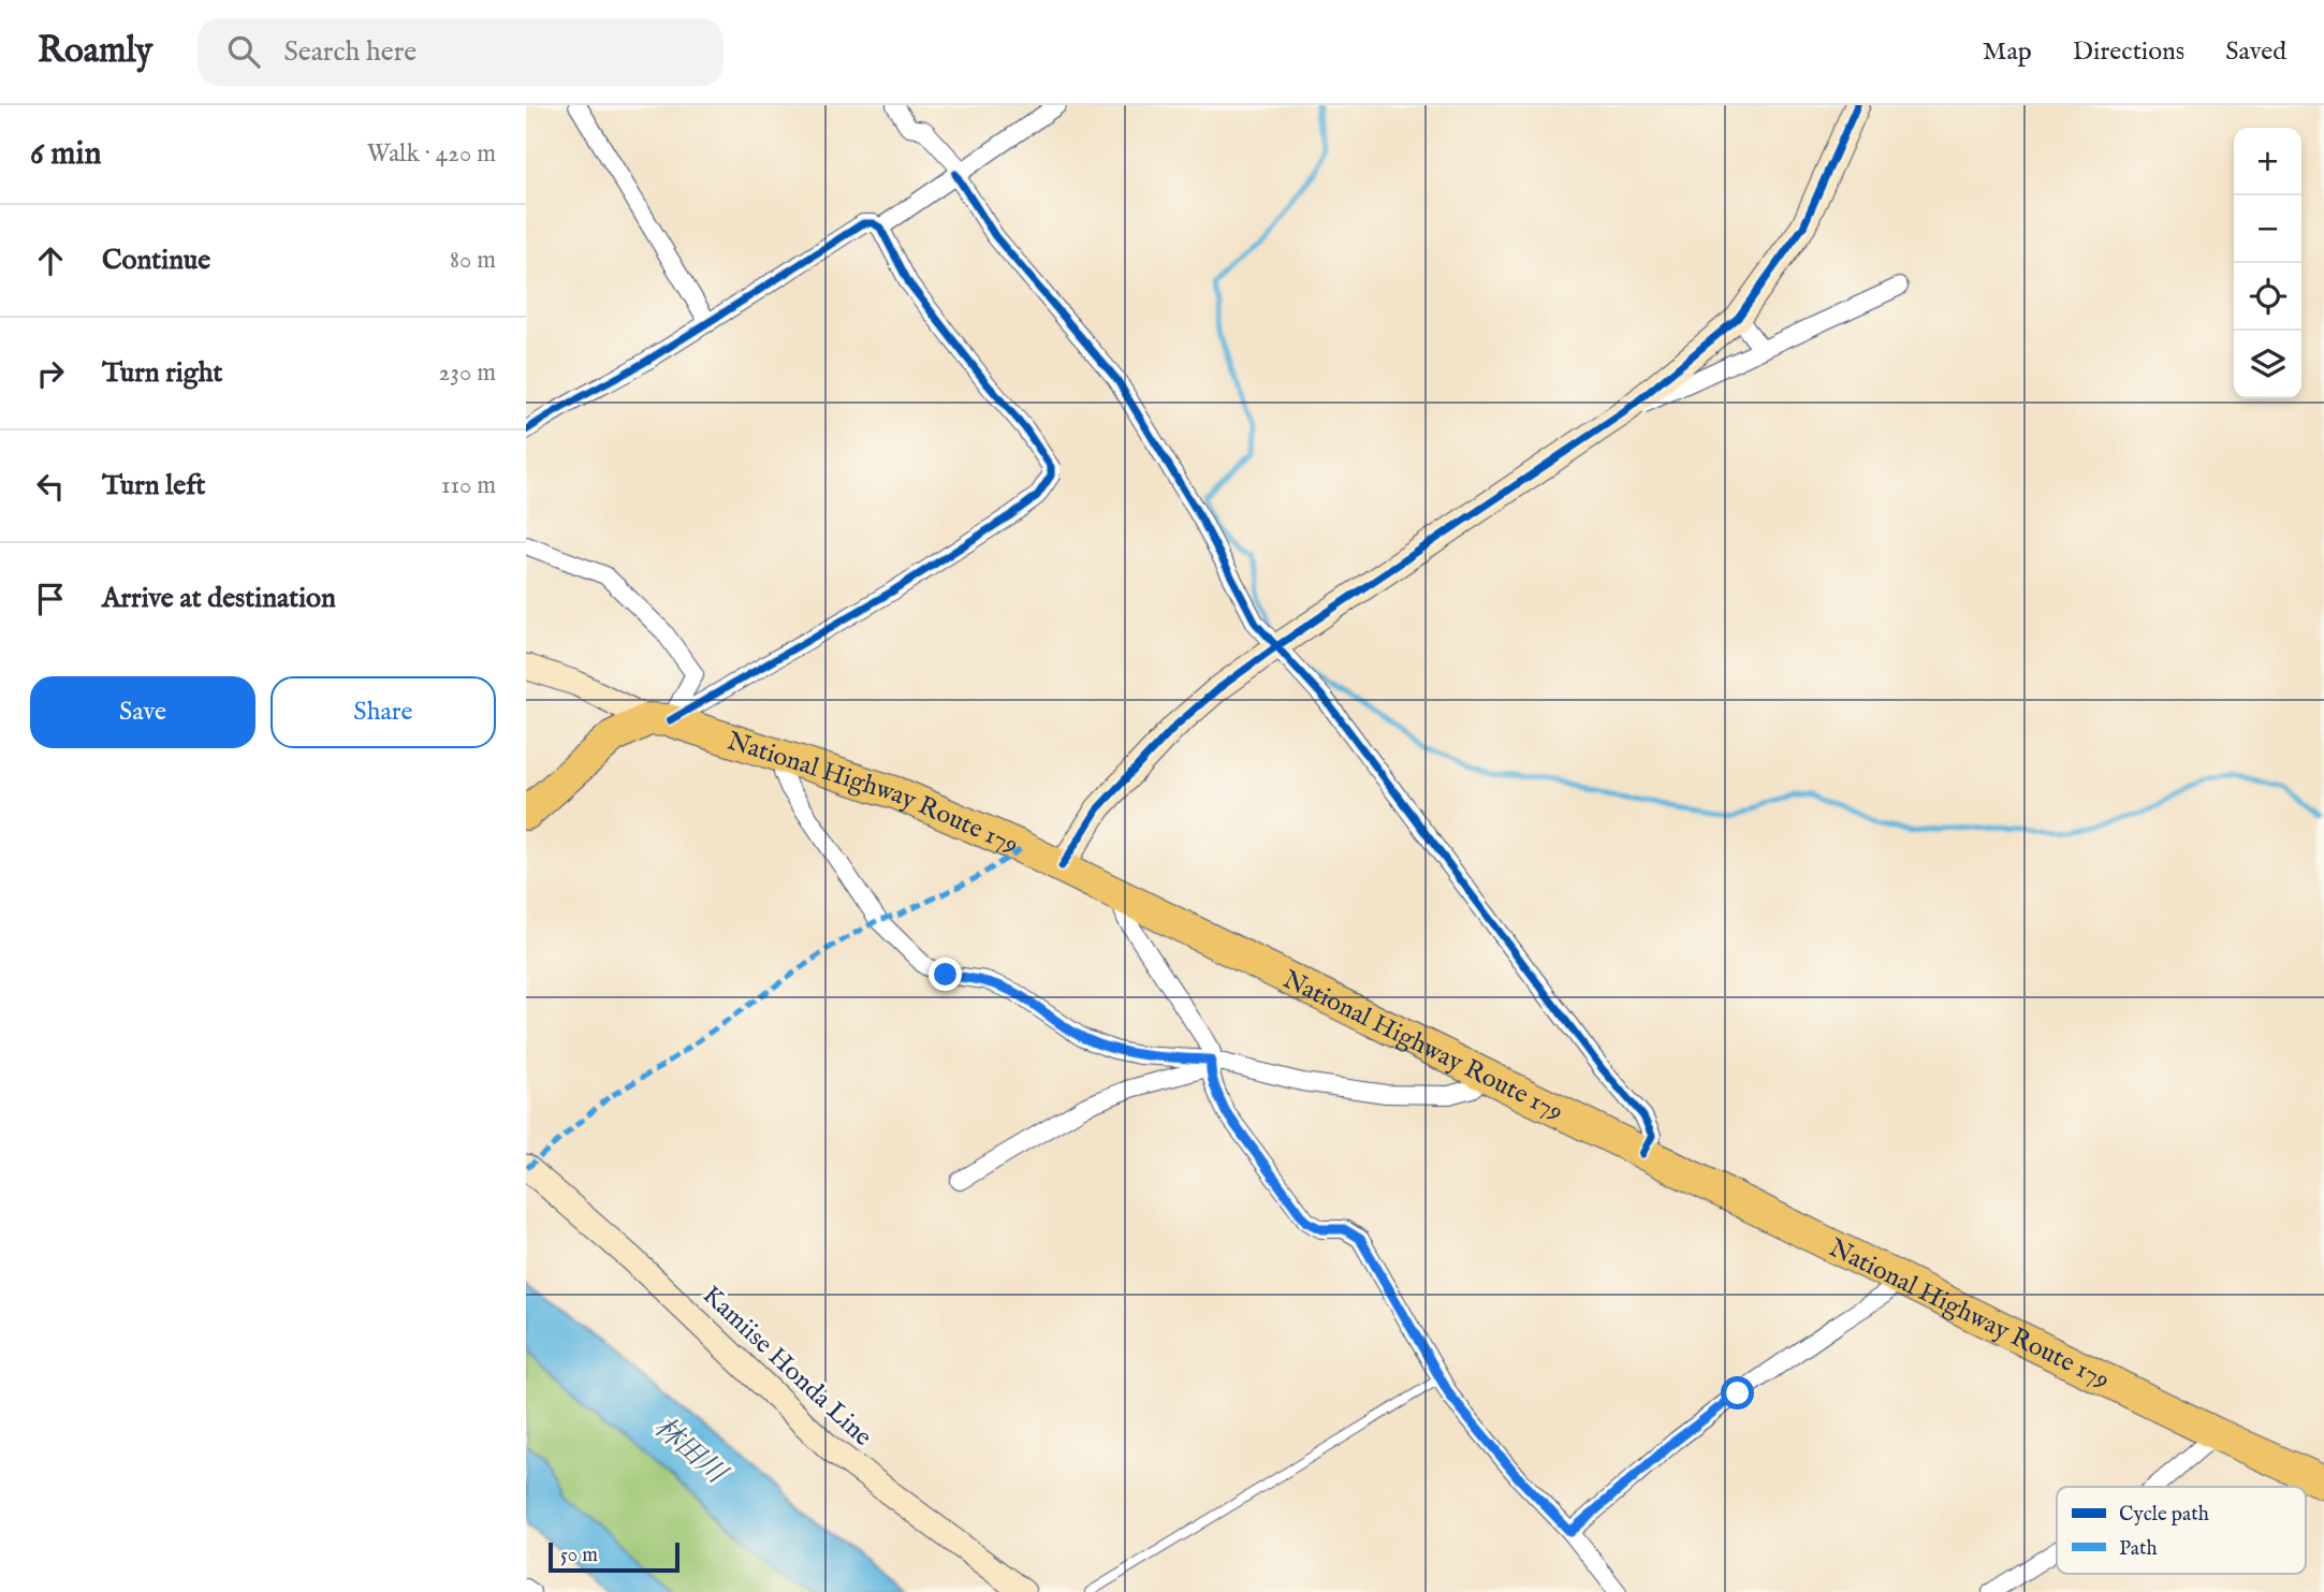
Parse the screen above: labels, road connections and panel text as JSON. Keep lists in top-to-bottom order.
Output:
{
  "streets": {
    "highway": ["National Highway Route 179"],
    "street": ["Kamiise Honda Line"]
  },
  "water": ["林田川"],
  "legend": ["Cycle path", "Path"],
  "scale_bar": "50 m",
  "page": {
    "header": "Roamly",
    "search": "Search here",
    "nav": ["Map", "Directions", "Saved"],
    "heading": ["6 min", "Walk · 420 m"],
    "map_buttons": ["+", "−"],
    "list": [
      ["Continue", "80 m"],
      ["Turn right", "230 m"],
      ["Turn left", "110 m"],
      "Arrive at destination"
    ],
    "buttons": ["Save", "Share"],
    "scale": "50 m"
  }
}
